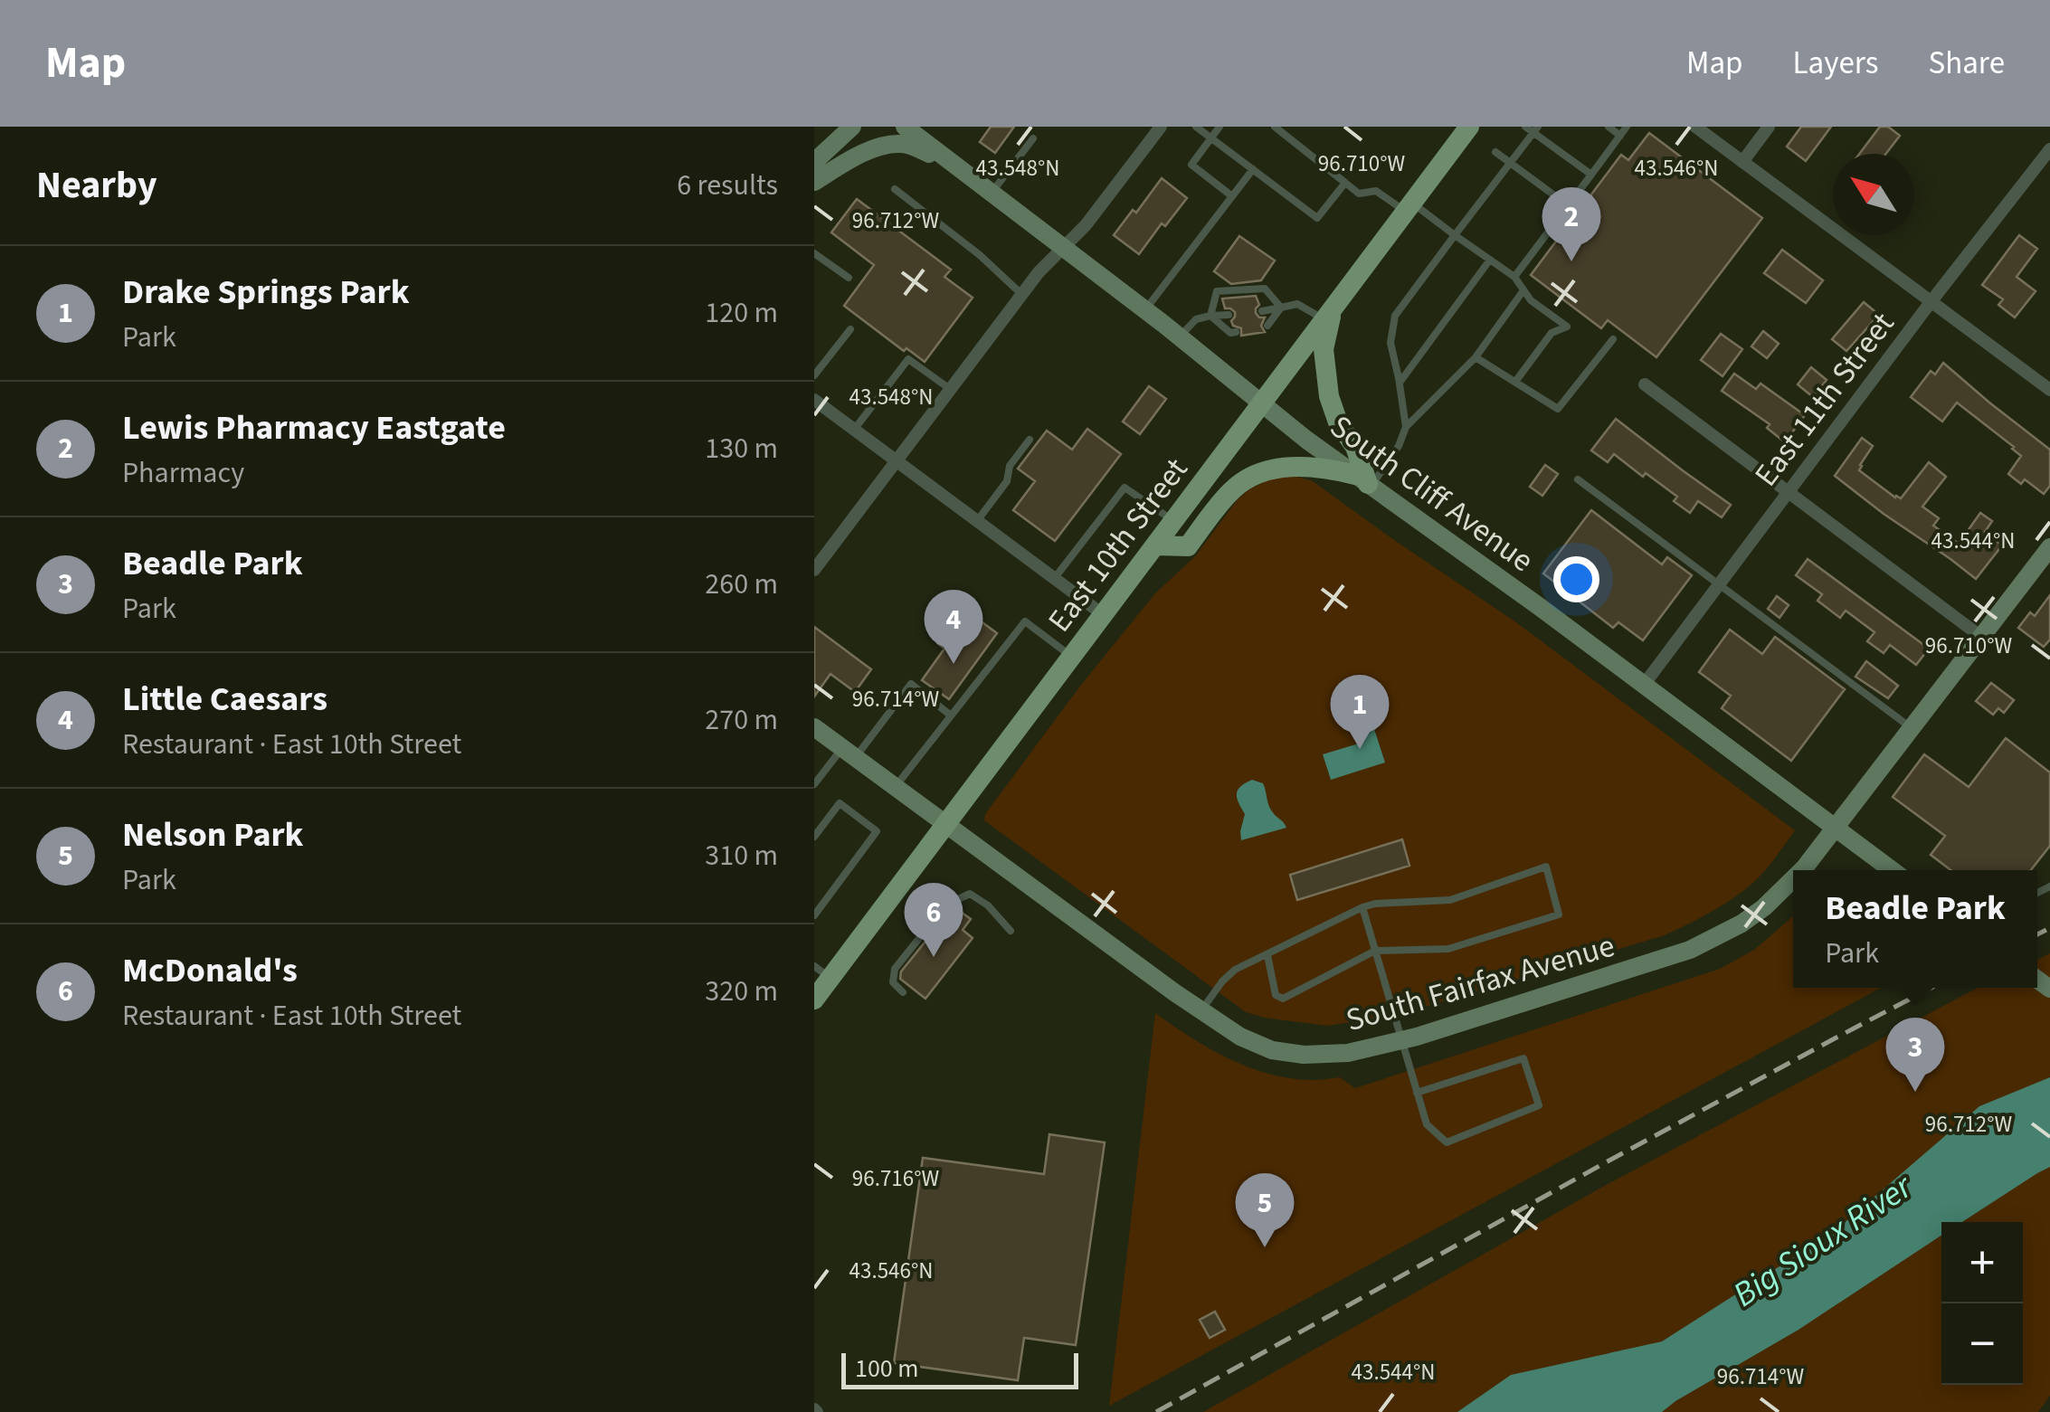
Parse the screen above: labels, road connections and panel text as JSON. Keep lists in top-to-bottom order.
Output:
{
  "streets": {
    "main road": ["East 10th Street"],
    "street": ["East 11th Street", "South Cliff Avenue", "South Fairfax Avenue"]
  },
  "crossings": [
    ["East 11th Street", "South Cliff Avenue"],
    ["South Cliff Avenue", "East 10th Street"],
    ["South Cliff Avenue", "South Fairfax Avenue"],
    ["East 10th Street", "South Fairfax Avenue"]
  ],
  "water": ["Big Sioux River"],
  "scale_bar": "100 m",
  "north": "top left",
  "page": {
    "header": "Map",
    "nav": ["Map", "Layers", "Share"],
    "heading": ["Nearby", "6 results"],
    "pins": [
      "2",
      "4",
      "1",
      "6",
      "3",
      "5"
    ],
    "list": [
      {
        "mark": "1",
        "name": "Drake Springs Park",
        "note": "Park",
        "value": "120 m"
      },
      {
        "mark": "2",
        "name": "Lewis Pharmacy Eastgate",
        "note": "Pharmacy",
        "value": "130 m"
      },
      {
        "mark": "3",
        "name": "Beadle Park",
        "note": "Park",
        "value": "260 m"
      },
      {
        "mark": "4",
        "name": "Little Caesars",
        "note": "Restaurant · East 10th Street",
        "value": "270 m"
      },
      {
        "mark": "5",
        "name": "Nelson Park",
        "note": "Park",
        "value": "310 m"
      },
      {
        "mark": "6",
        "name": "McDonald's",
        "note": "Restaurant · East 10th Street",
        "value": "320 m"
      }
    ],
    "popup": ["Beadle Park", "Park"],
    "map_buttons": ["+", "−"],
    "scale": "100 m"
  },
  "coordinates": [
    "96.710°W",
    "43.548°N",
    "43.546°N",
    "96.712°W",
    "43.544°N",
    "96.714°W",
    "96.716°W"
  ]
}
